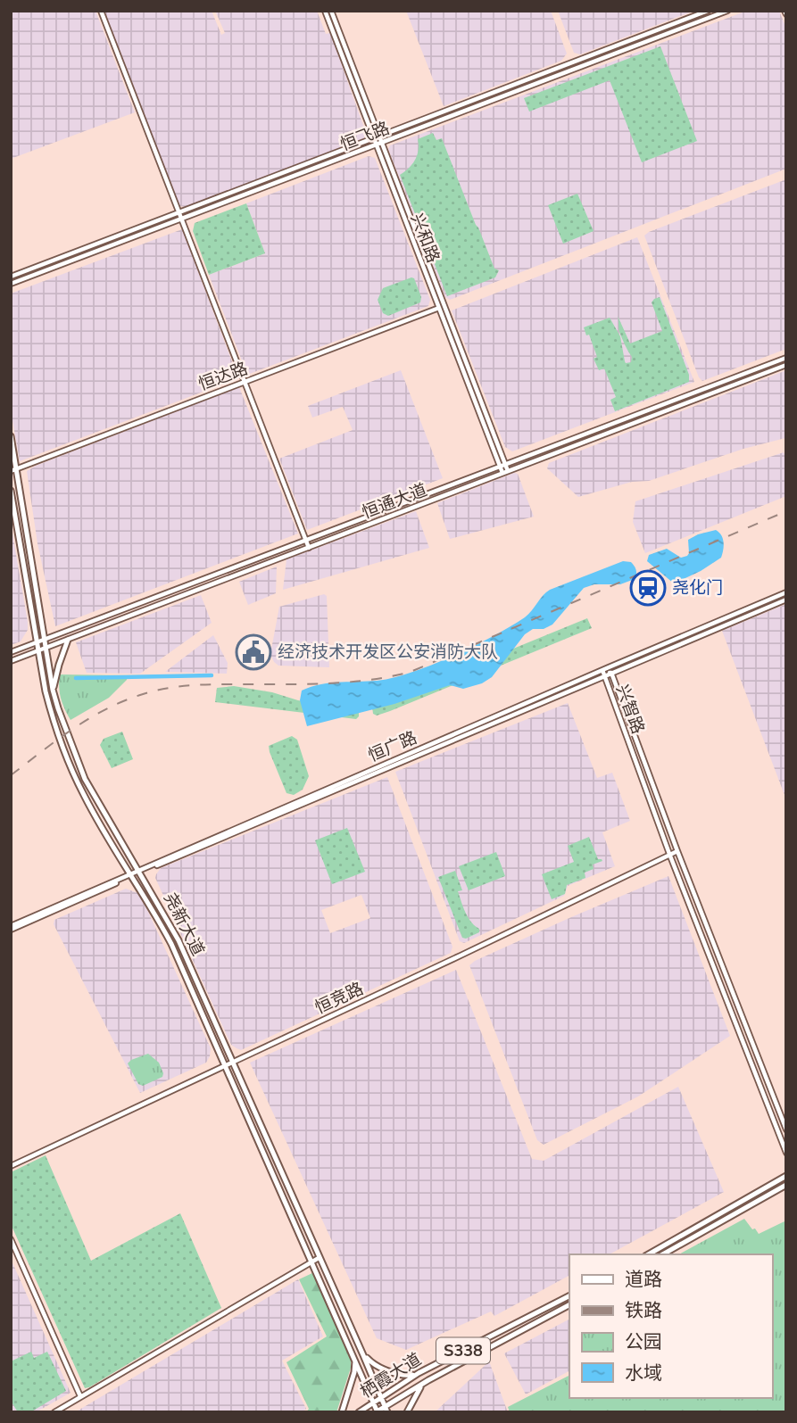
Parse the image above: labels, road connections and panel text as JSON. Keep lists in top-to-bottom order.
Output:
{
  "streets": {
    "main road": [
      "恒飞路",
      "兴和路",
      "恒达路",
      "恒通大道",
      "兴智路",
      "恒广路",
      "尧新大道",
      "恒竞路",
      "S338",
      "栖霞大道"
    ]
  },
  "crossings": [
    ["恒飞路", "兴和路"],
    ["兴和路", "恒达路"],
    ["兴和路", "恒通大道"],
    ["恒达路", "尧新大道"],
    ["恒通大道", "尧新大道"],
    ["兴智路", "恒广路"],
    ["兴智路", "恒竞路"],
    ["恒广路", "尧新大道"],
    ["尧新大道", "恒竞路"],
    ["尧新大道", "栖霞大道"]
  ],
  "places": {
    "station": ["尧化门"],
    "public building": ["经济技术开发区公安消防大队"]
  },
  "legend": [
    "道路",
    "铁路",
    "公园",
    "水域"
  ]
}
